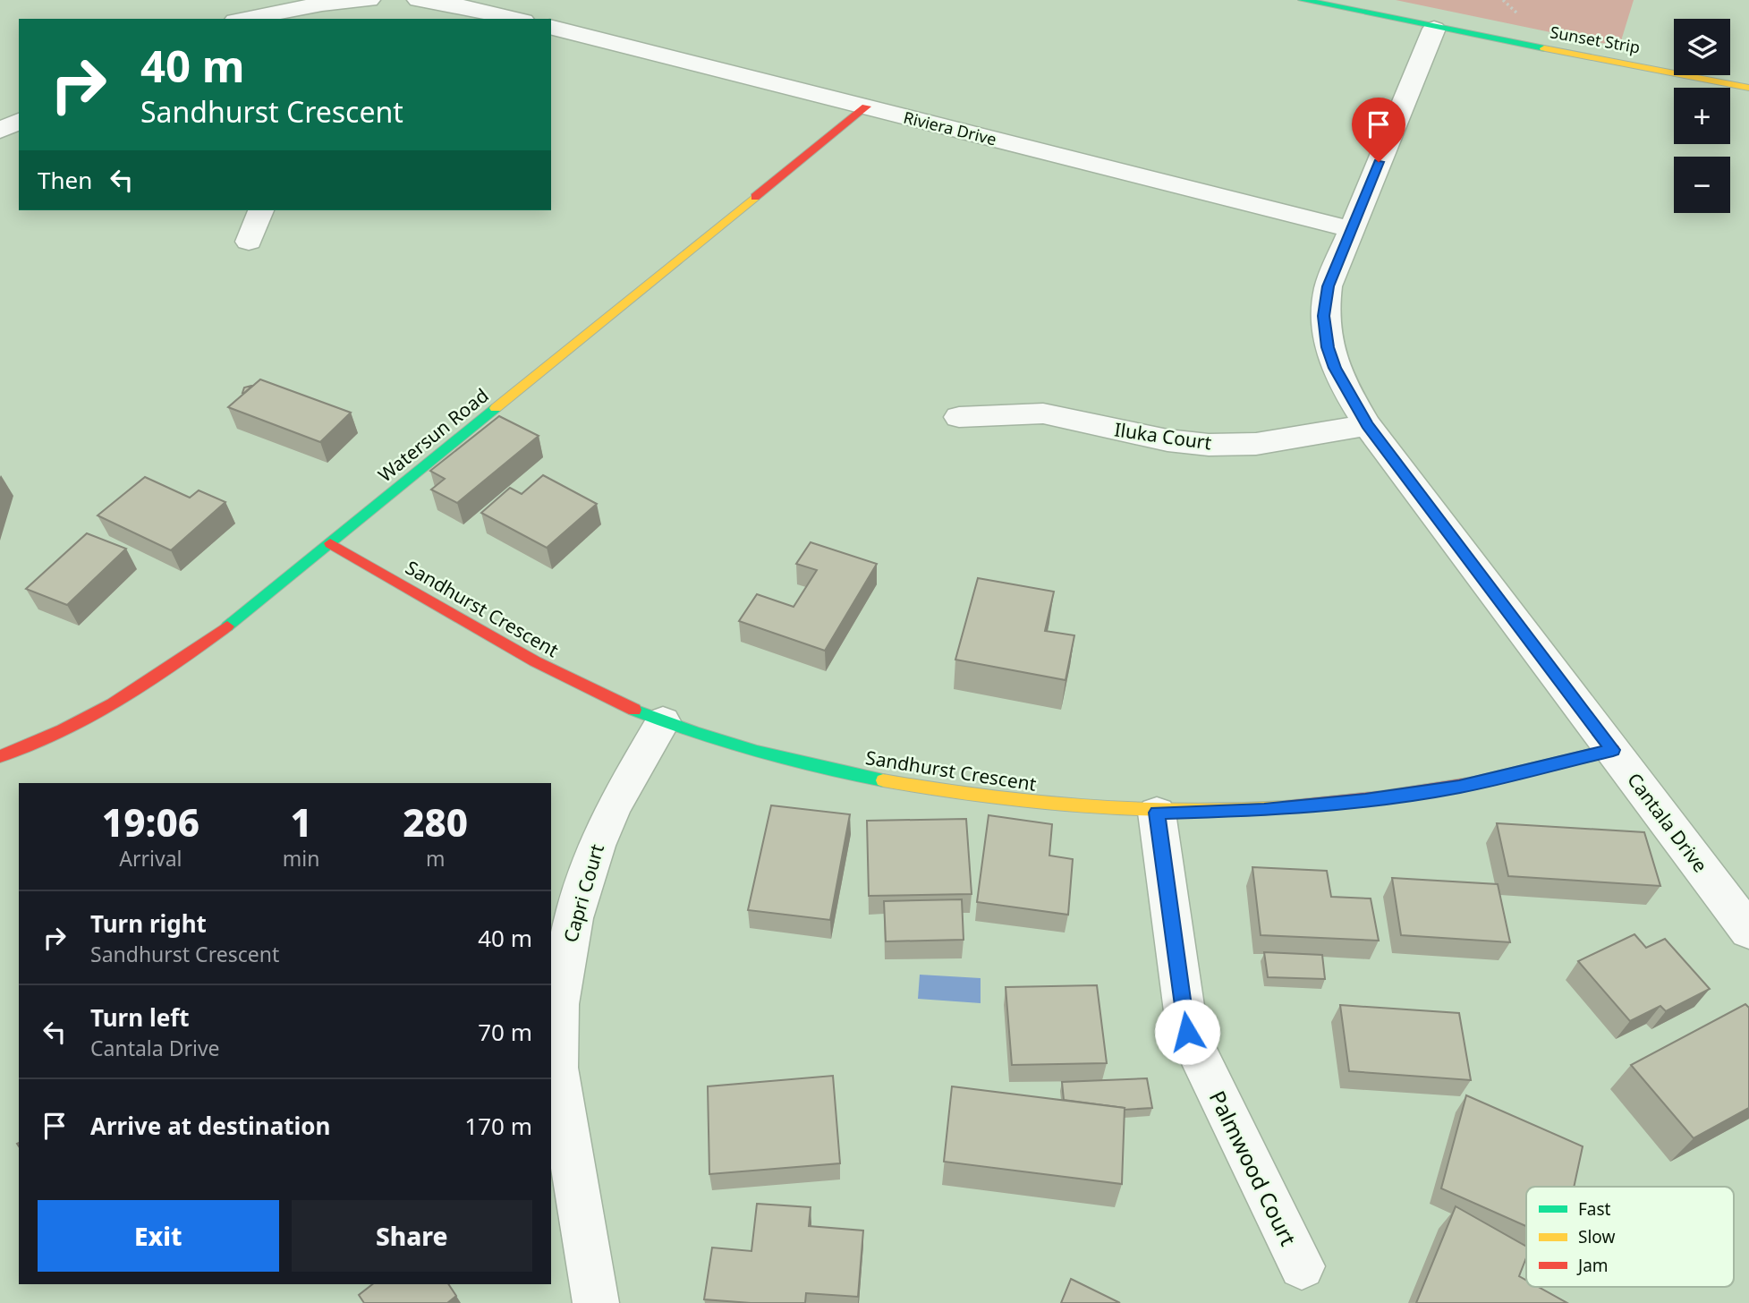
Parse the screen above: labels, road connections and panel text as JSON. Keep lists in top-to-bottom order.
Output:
{
  "streets": {
    "street": [
      "Sunset Strip",
      "Riviera Drive",
      "Watersun Road",
      "Iluka Court",
      "Sandhurst Crescent",
      "Cantala Drive",
      "Capri Court",
      "Palmwood Court"
    ]
  },
  "crossings": [
    ["Sunset Strip", "Cantala Drive"],
    ["Riviera Drive", "Watersun Road"],
    ["Riviera Drive", "Cantala Drive"],
    ["Watersun Road", "Sandhurst Crescent"],
    ["Iluka Court", "Cantala Drive"],
    ["Sandhurst Crescent", "Cantala Drive"],
    ["Sandhurst Crescent", "Capri Court"],
    ["Sandhurst Crescent", "Palmwood Court"]
  ],
  "legend": ["Fast", "Slow", "Jam"],
  "page": {
    "map_buttons": ["+", "−"],
    "turn": ["40 m", "Sandhurst Crescent"],
    "then": "Then",
    "eta": [
      "19:06",
      "Arrival",
      "1",
      "min",
      "280",
      "m"
    ],
    "list": [
      {
        "name": "Turn right",
        "note": "Sandhurst Crescent",
        "value": "40 m"
      },
      {
        "name": "Turn left",
        "note": "Cantala Drive",
        "value": "70 m"
      },
      {
        "name": "Arrive at destination",
        "value": "170 m"
      }
    ],
    "buttons": ["Exit", "Share"]
  }
}
